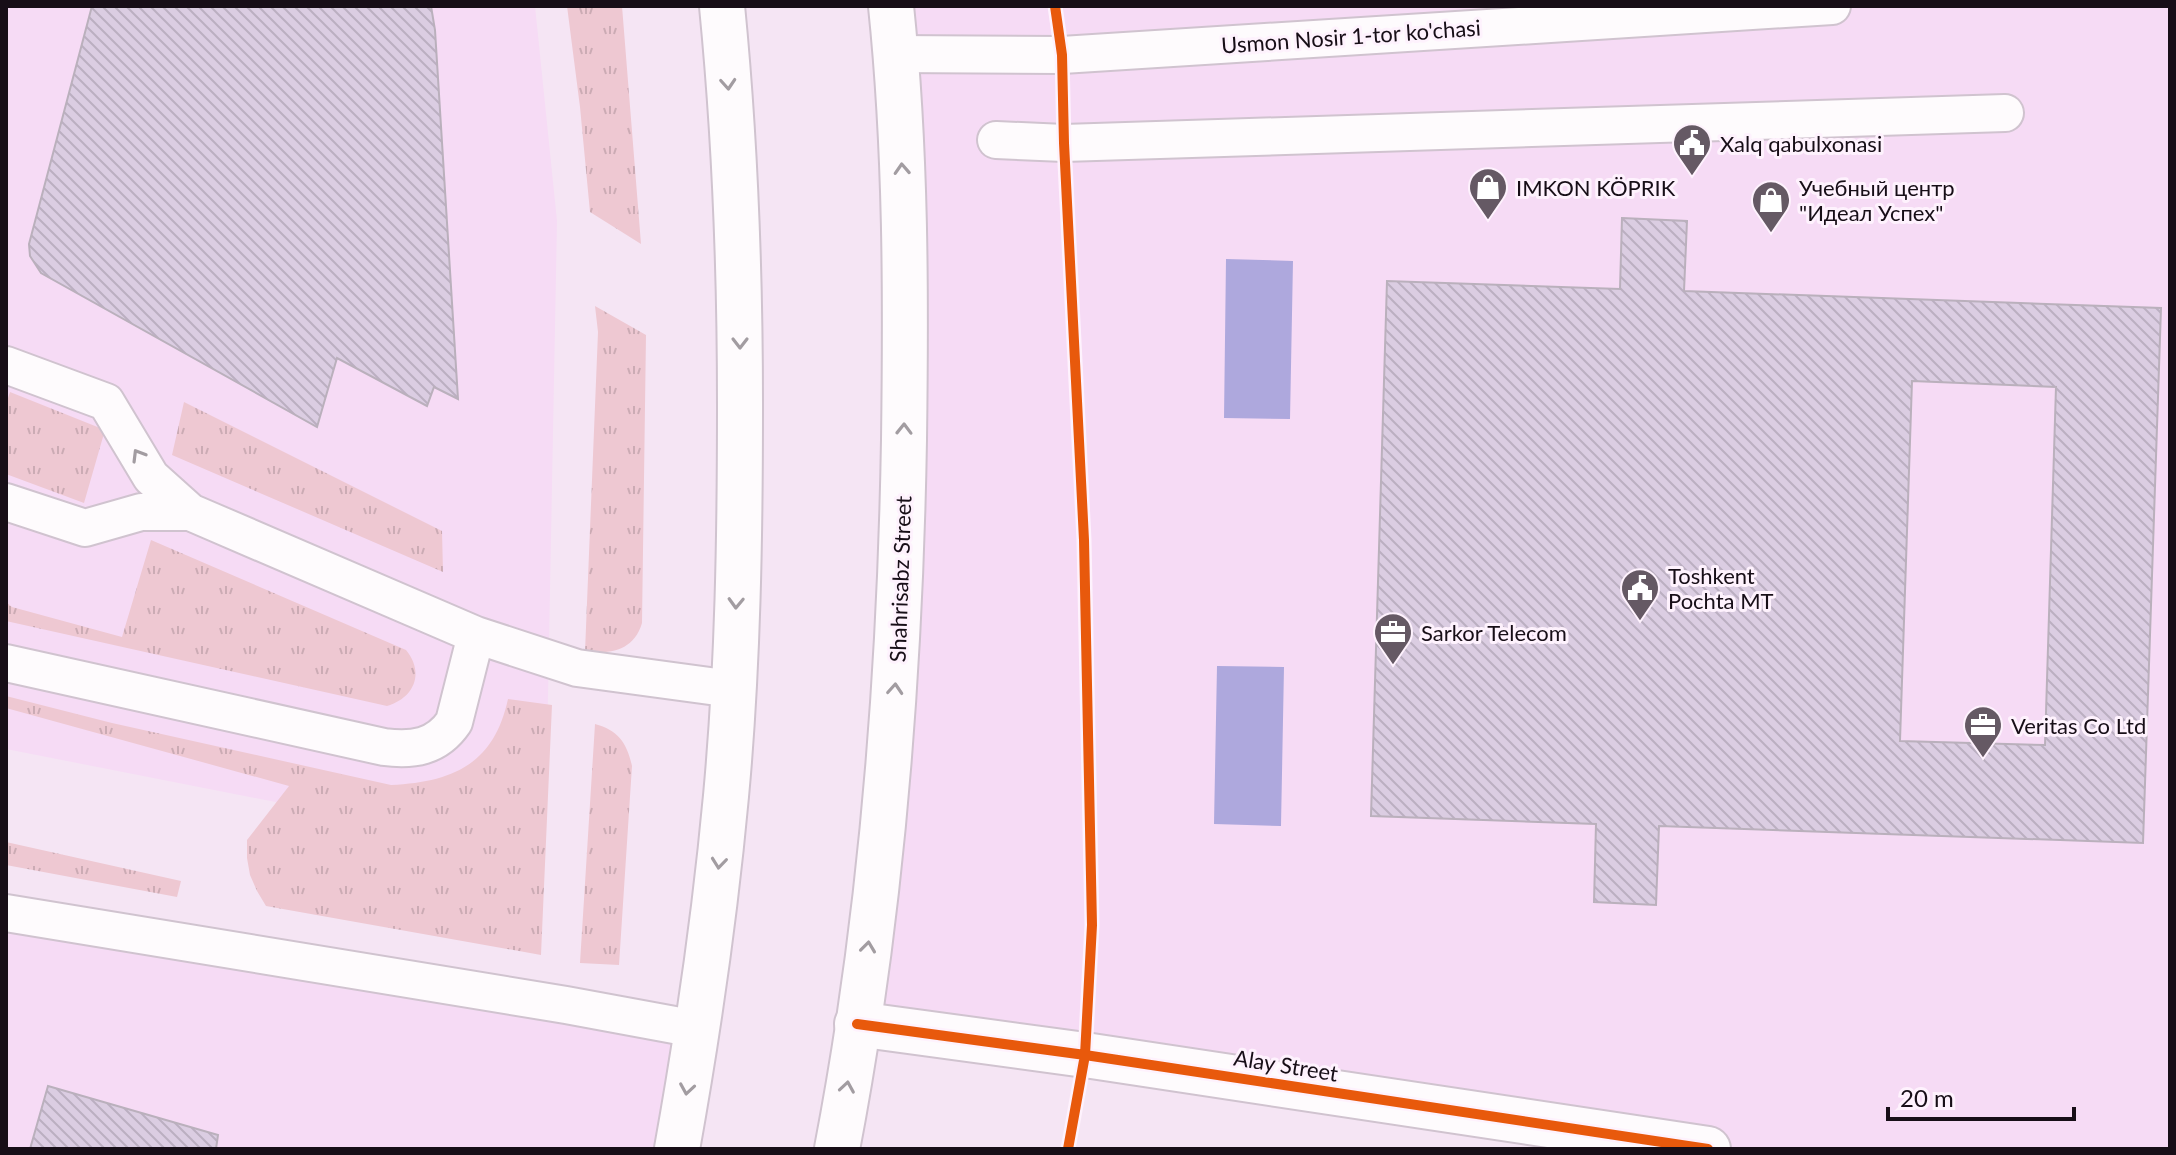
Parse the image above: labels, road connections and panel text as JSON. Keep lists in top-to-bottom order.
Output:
{
  "streets": {
    "main road": ["Shahrisabz Street", "Alay Street"],
    "lane": ["Usmon Nosir 1-tor ko'chasi"]
  },
  "crossings": [
    ["Usmon Nosir 1-tor ko'chasi", "Shahrisabz Street"],
    ["Shahrisabz Street", "Alay Street"]
  ],
  "places": {
    "public building": ["Xalq qabulxonasi", "Toshkent Pochta MT"],
    "shop": ["IMKON KÖPRIK", "Учебный центр \"Идеал Успех\""],
    "office": ["Sarkor Telecom", "Veritas Co Ltd"]
  },
  "scale_bar": "20 m"
}
